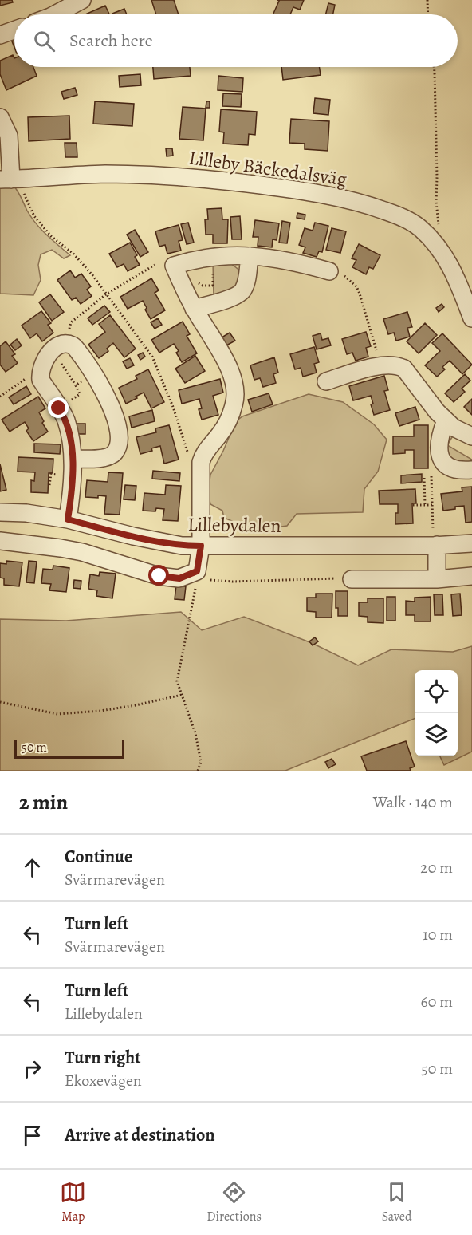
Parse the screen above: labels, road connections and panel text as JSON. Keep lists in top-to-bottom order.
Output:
{
  "streets": {
    "street": ["Lilleby Bäckedalsväg", "Lillebydalen"]
  },
  "scale_bar": "50 m",
  "page": {
    "search": "Search here",
    "scale": "50 m",
    "heading": ["2 min", "Walk · 140 m"],
    "list": [
      ["Continue", "Svärmarevägen", "20 m"],
      ["Turn left", "Svärmarevägen", "10 m"],
      ["Turn left", "Lillebydalen", "60 m"],
      ["Turn right", "Ekoxevägen", "50 m"],
      "Arrive at destination"
    ],
    "nav": ["Map", "Directions", "Saved"]
  }
}
